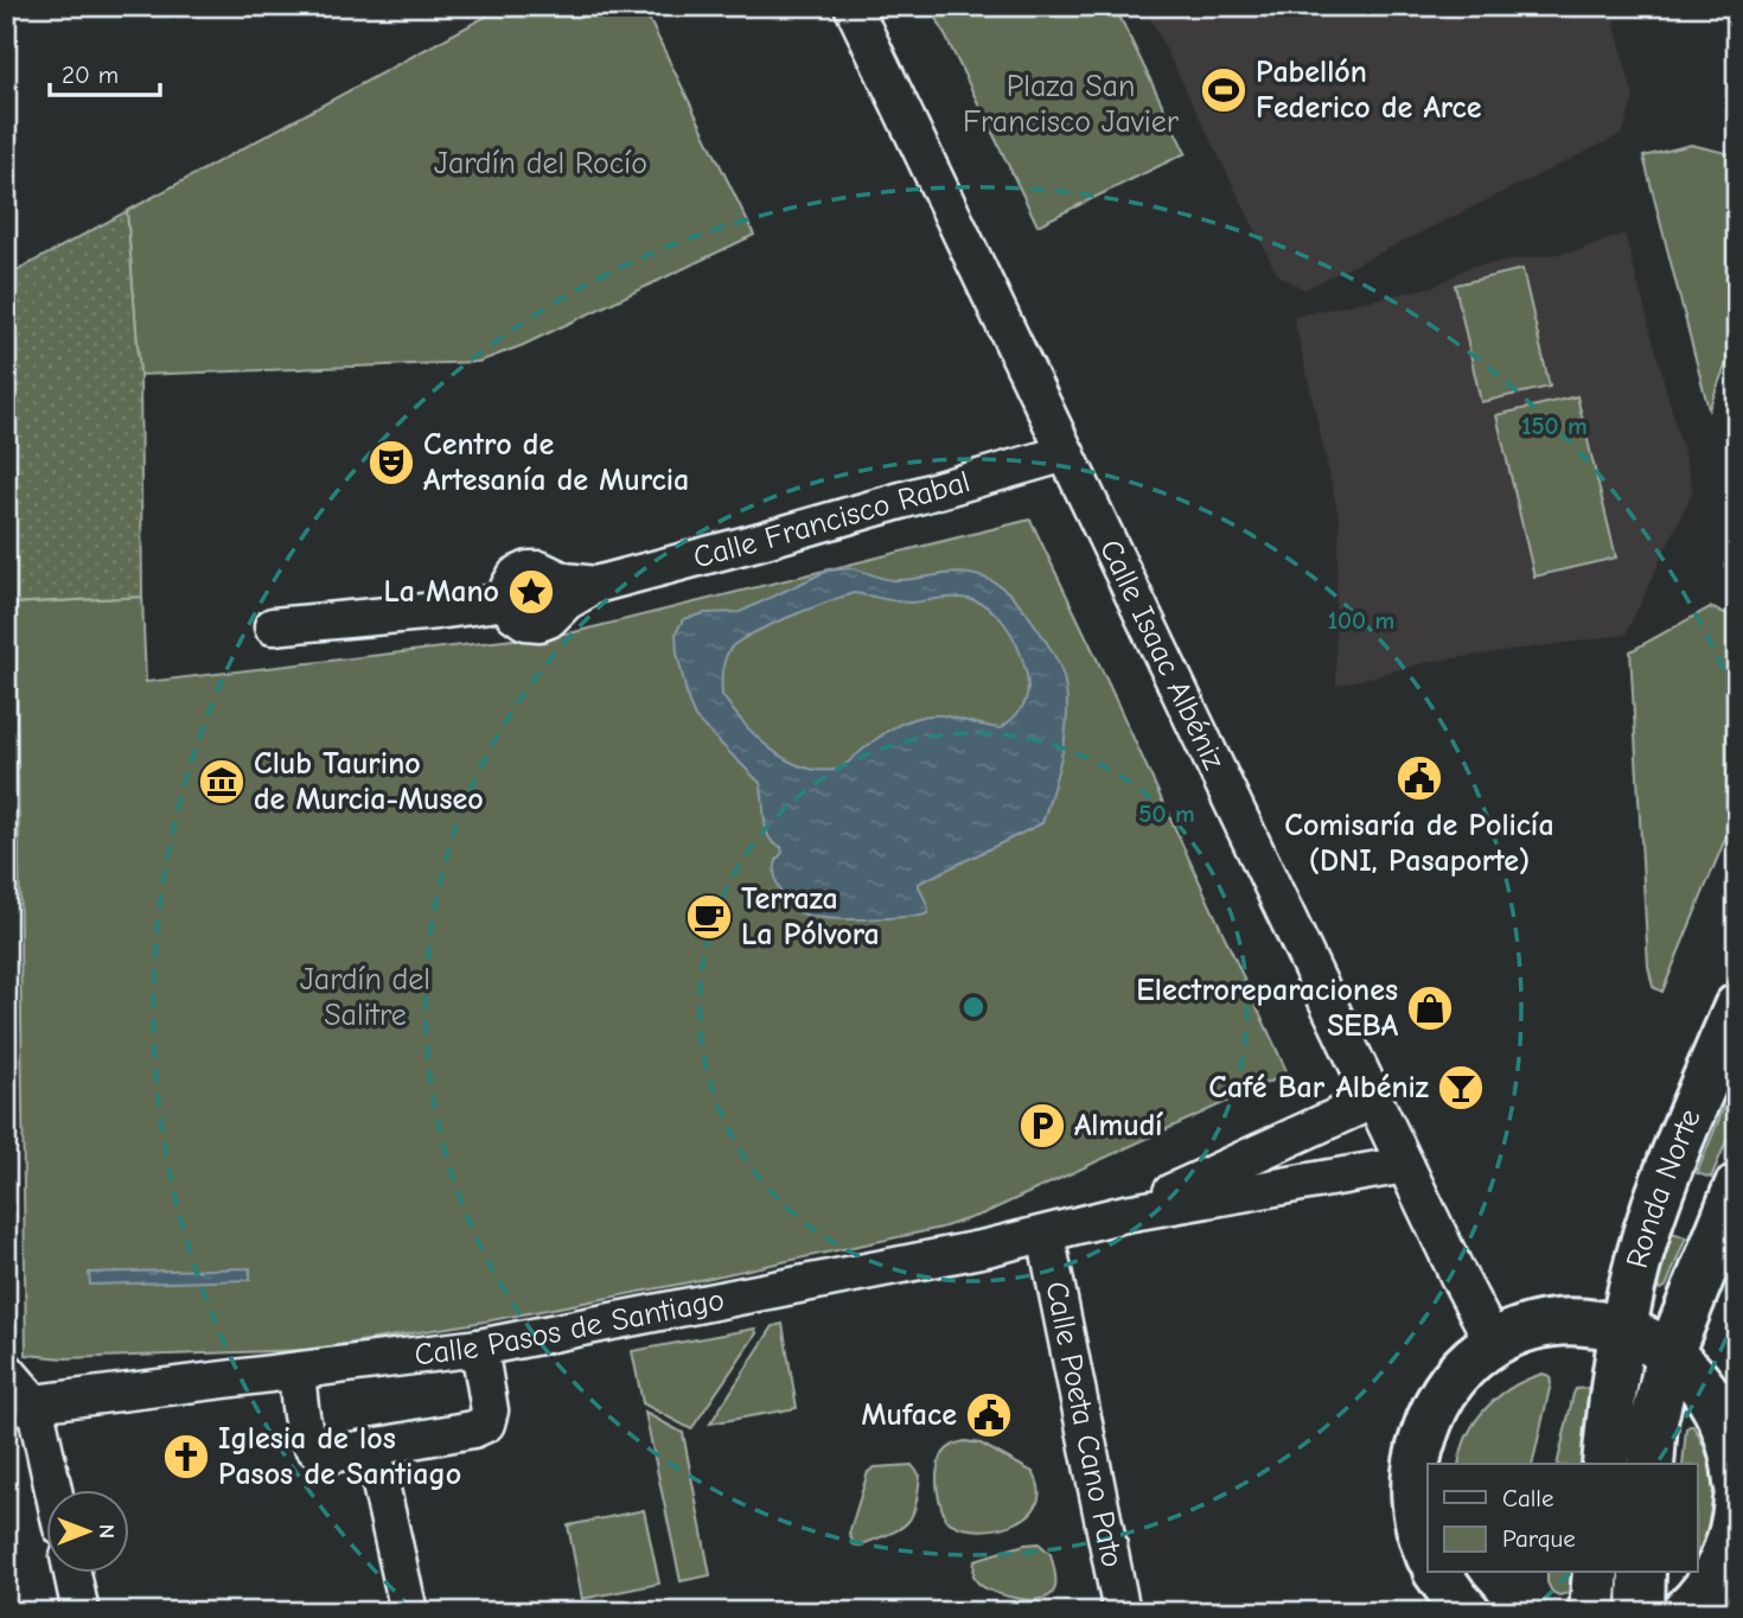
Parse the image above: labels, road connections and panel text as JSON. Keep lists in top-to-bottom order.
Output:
{
  "streets": {
    "main road": ["Ronda Norte"],
    "street": [
      "Calle Francisco Rabal",
      "Calle Isaac Albéniz",
      "Calle Pasos de Santiago",
      "Calle Poeta Cano Pato"
    ]
  },
  "crossings": [
    ["Calle Francisco Rabal", "Calle Isaac Albéniz"],
    ["Calle Isaac Albéniz", "Calle Pasos de Santiago"],
    ["Calle Pasos de Santiago", "Calle Poeta Cano Pato"]
  ],
  "parks": ["Plaza San Francisco Javier", "Jardín del Rocío", "Jardín del Salitre"],
  "places": {
    "sports": ["Pabellón Federico de Arce"],
    "theatre": ["Centro de Artesanía de Murcia"],
    "place": ["La Mano"],
    "public building": ["Comisaría de Policía (DNI, Pasaporte)", "Muface"],
    "museum": ["Club Taurino de Murcia-Museo"],
    "cafe": ["Terraza La Pólvora"],
    "shop": ["Electroreparaciones SEBA"],
    "bar": ["Café Bar Albéniz"],
    "parking": ["Almudí"],
    "church": ["Iglesia de los Pasos de Santiago"]
  },
  "legend": ["Calle", "Parque"],
  "scale_bar": "20 m",
  "north": "right",
  "rings": ["150 m", "100 m", "50 m"]
}
